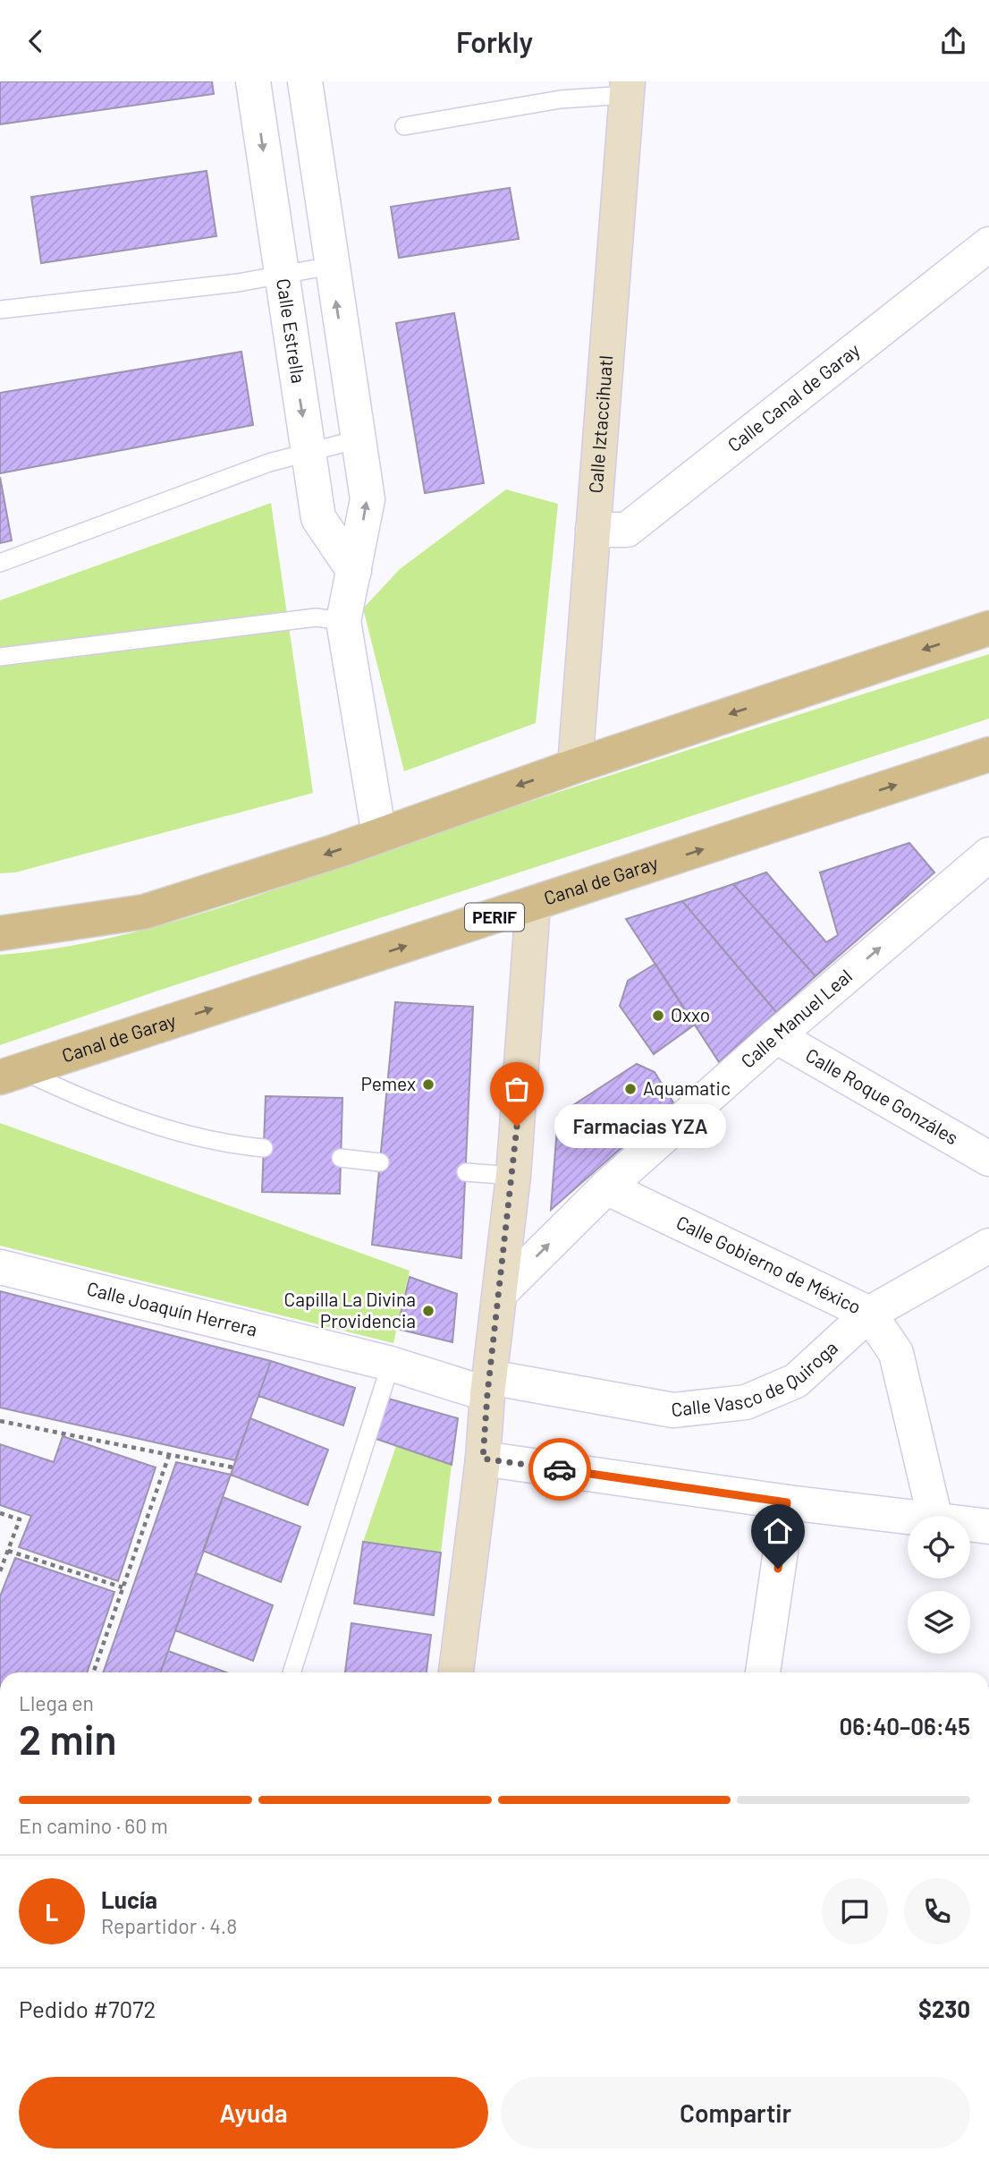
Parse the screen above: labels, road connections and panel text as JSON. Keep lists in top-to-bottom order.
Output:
{
  "streets": {
    "main road": ["Canal de Garay", "PERIF"],
    "street": [
      "Calle Estrella",
      "Calle Canal de Garay",
      "Calle Iztaccihuatl",
      "Calle Manuel Leal",
      "Calle Roque Gonzáles",
      "Calle Gobierno de México",
      "Calle Joaquín Herrera",
      "Calle Vasco de Quiroga"
    ]
  },
  "crossings": [
    ["Calle Canal de Garay", "Calle Iztaccihuatl"],
    ["Calle Manuel Leal", "Calle Roque Gonzáles"],
    ["Calle Manuel Leal", "Calle Gobierno de México"],
    ["Calle Gobierno de México", "Calle Vasco de Quiroga"],
    ["Calle Joaquín Herrera", "Calle Vasco de Quiroga"]
  ],
  "one_way": ["Calle Manuel Leal"],
  "places": [
    "Oxxo",
    "Pemex",
    "Aquamatic",
    "Farmacias YZA",
    "Capilla La Divina Providencia"
  ],
  "page": {
    "header": "Forkly",
    "bubble": "Farmacias YZA",
    "heading": ["2 min", "Llega en", "06:40–06:45"],
    "panel": [
      "Lucía",
      "Repartidor · 4.8",
      "Pedido #7072",
      "$230"
    ],
    "bar": "En camino · 60 m",
    "round": "L",
    "buttons": ["Ayuda", "Compartir"]
  }
}
